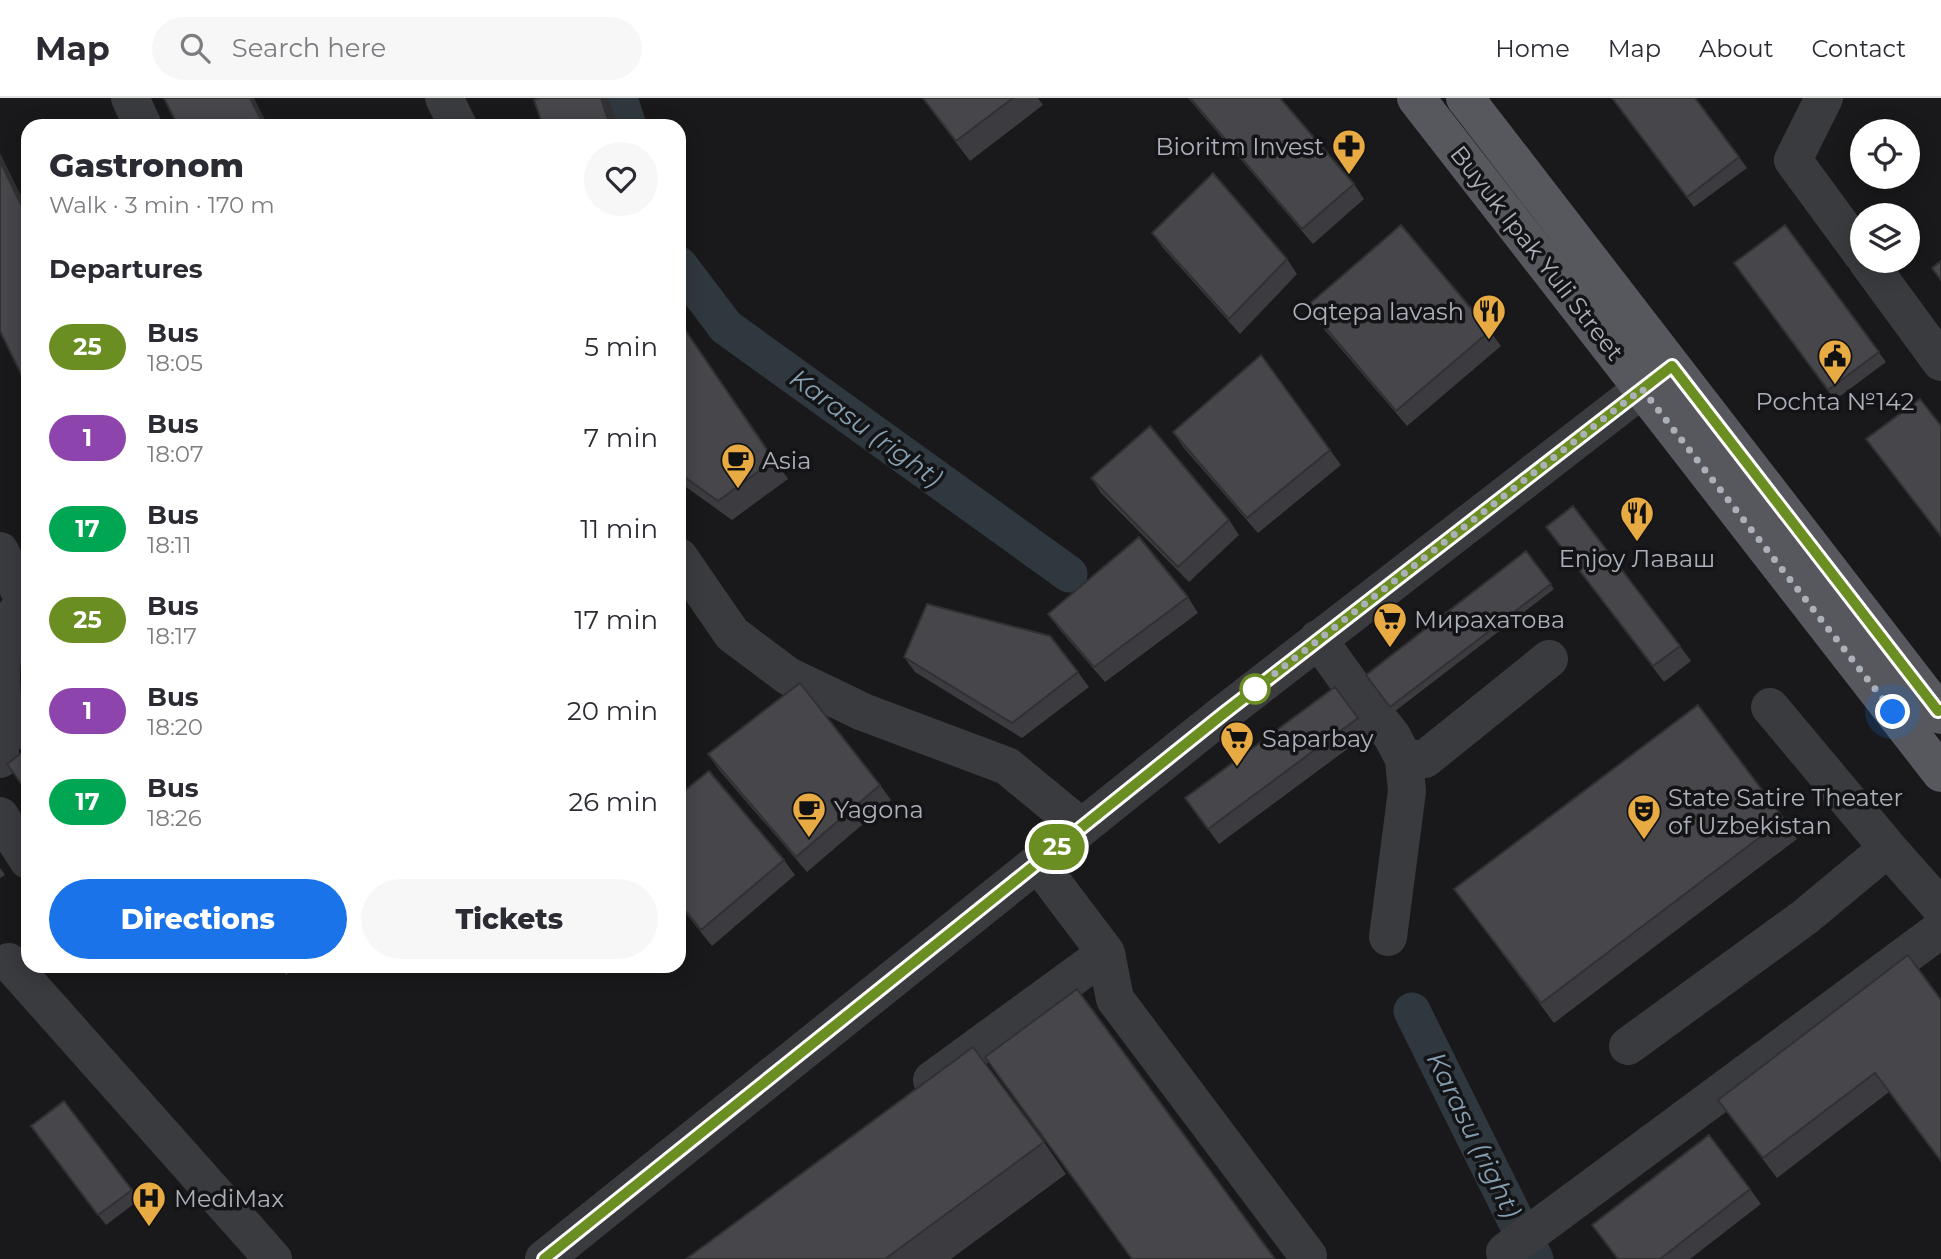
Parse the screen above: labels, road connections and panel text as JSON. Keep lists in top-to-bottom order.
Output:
{
  "streets": {
    "main road": ["Buyuk Ipak Yuli Street"]
  },
  "water": ["Karasu (right)"],
  "places": {
    "pharmacy": ["Bioritm Invest"],
    "restaurant": ["Oqtepa lavash", "Enjoy Лаваш"],
    "public building": ["Pochta №142"],
    "cafe": ["Asia", "Yagona"],
    "supermarket": ["Мирахатова", "Saparbay"],
    "theatre": ["State Satire Theater of Uzbekistan"],
    "hospital": ["MediMax"]
  },
  "lines": ["bus line 25"],
  "page": {
    "header": "Map",
    "search": "Search here",
    "nav": [
      "Home",
      "Map",
      "About",
      "Contact"
    ],
    "on_map": "25",
    "heading": [
      ["Gastronom", "Walk · 3 min · 170 m"],
      "Departures"
    ],
    "list": [
      {
        "mark": "25",
        "name": "Bus",
        "note": "18:05",
        "value": "5 min"
      },
      {
        "mark": "1",
        "name": "Bus",
        "note": "18:07",
        "value": "7 min"
      },
      {
        "mark": "17",
        "name": "Bus",
        "note": "18:11",
        "value": "11 min"
      },
      {
        "mark": "25",
        "name": "Bus",
        "note": "18:17",
        "value": "17 min"
      },
      {
        "mark": "1",
        "name": "Bus",
        "note": "18:20",
        "value": "20 min"
      },
      {
        "mark": "17",
        "name": "Bus",
        "note": "18:26",
        "value": "26 min"
      }
    ],
    "buttons": ["Directions", "Tickets"]
  }
}
